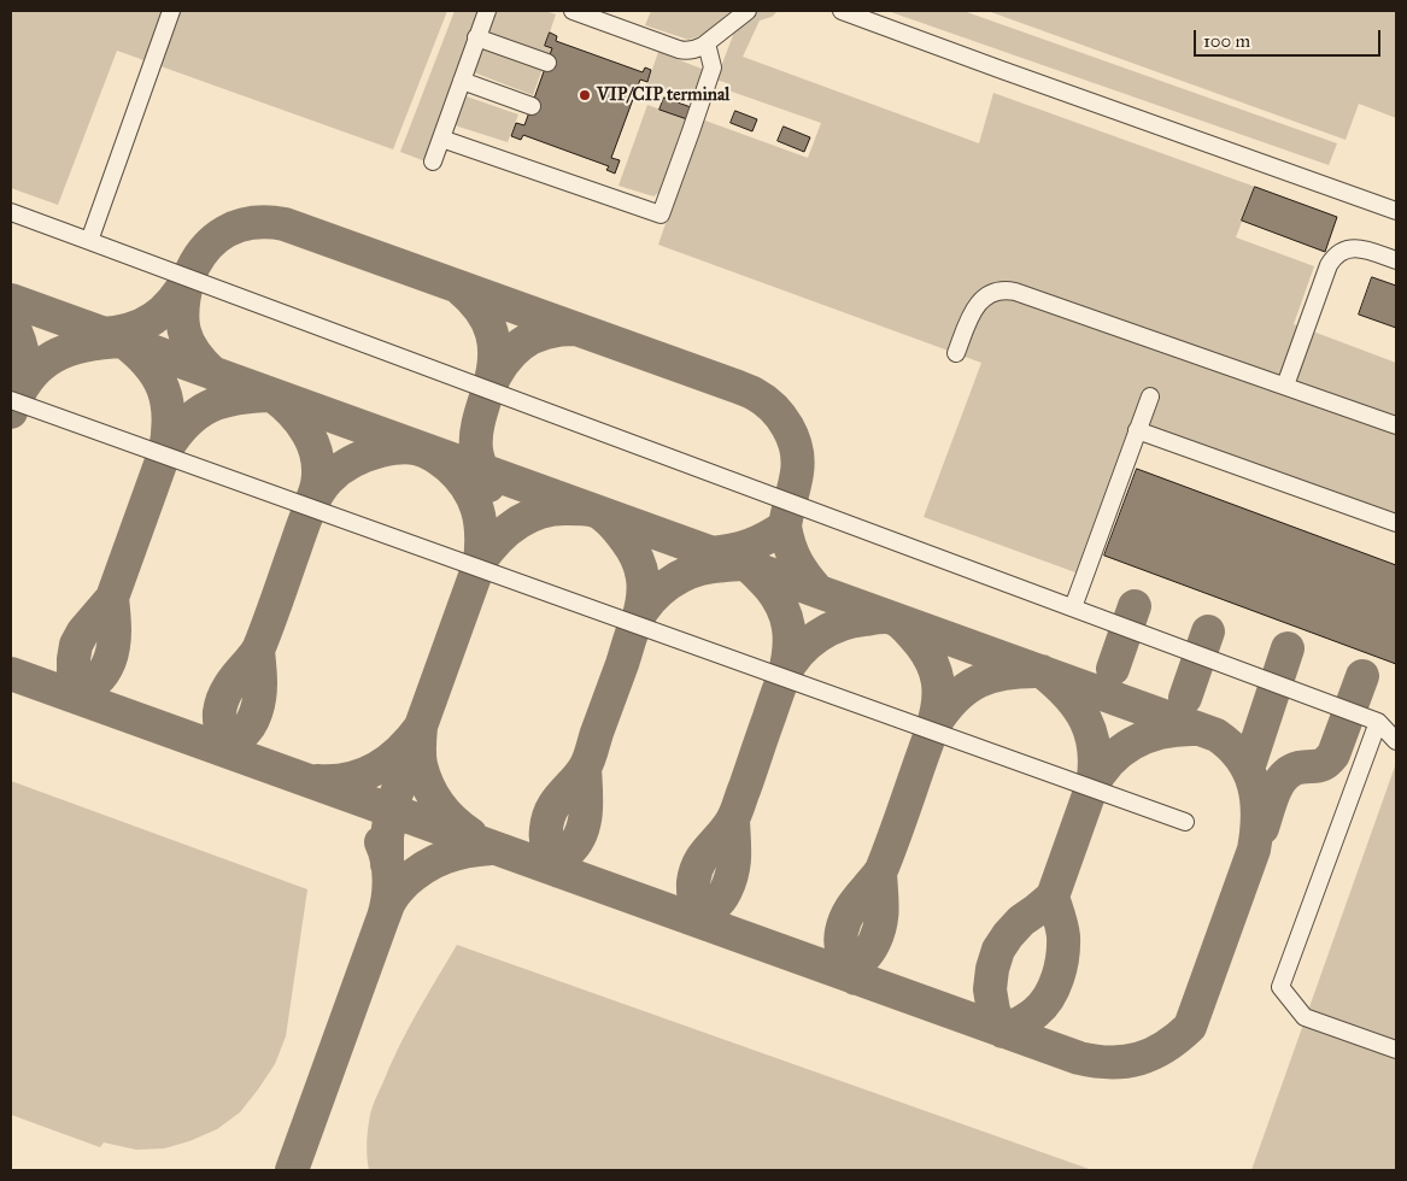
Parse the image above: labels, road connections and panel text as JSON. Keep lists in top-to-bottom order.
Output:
{
  "places": ["VIP/CIP terminal"],
  "scale_bar": "100 m"
}
